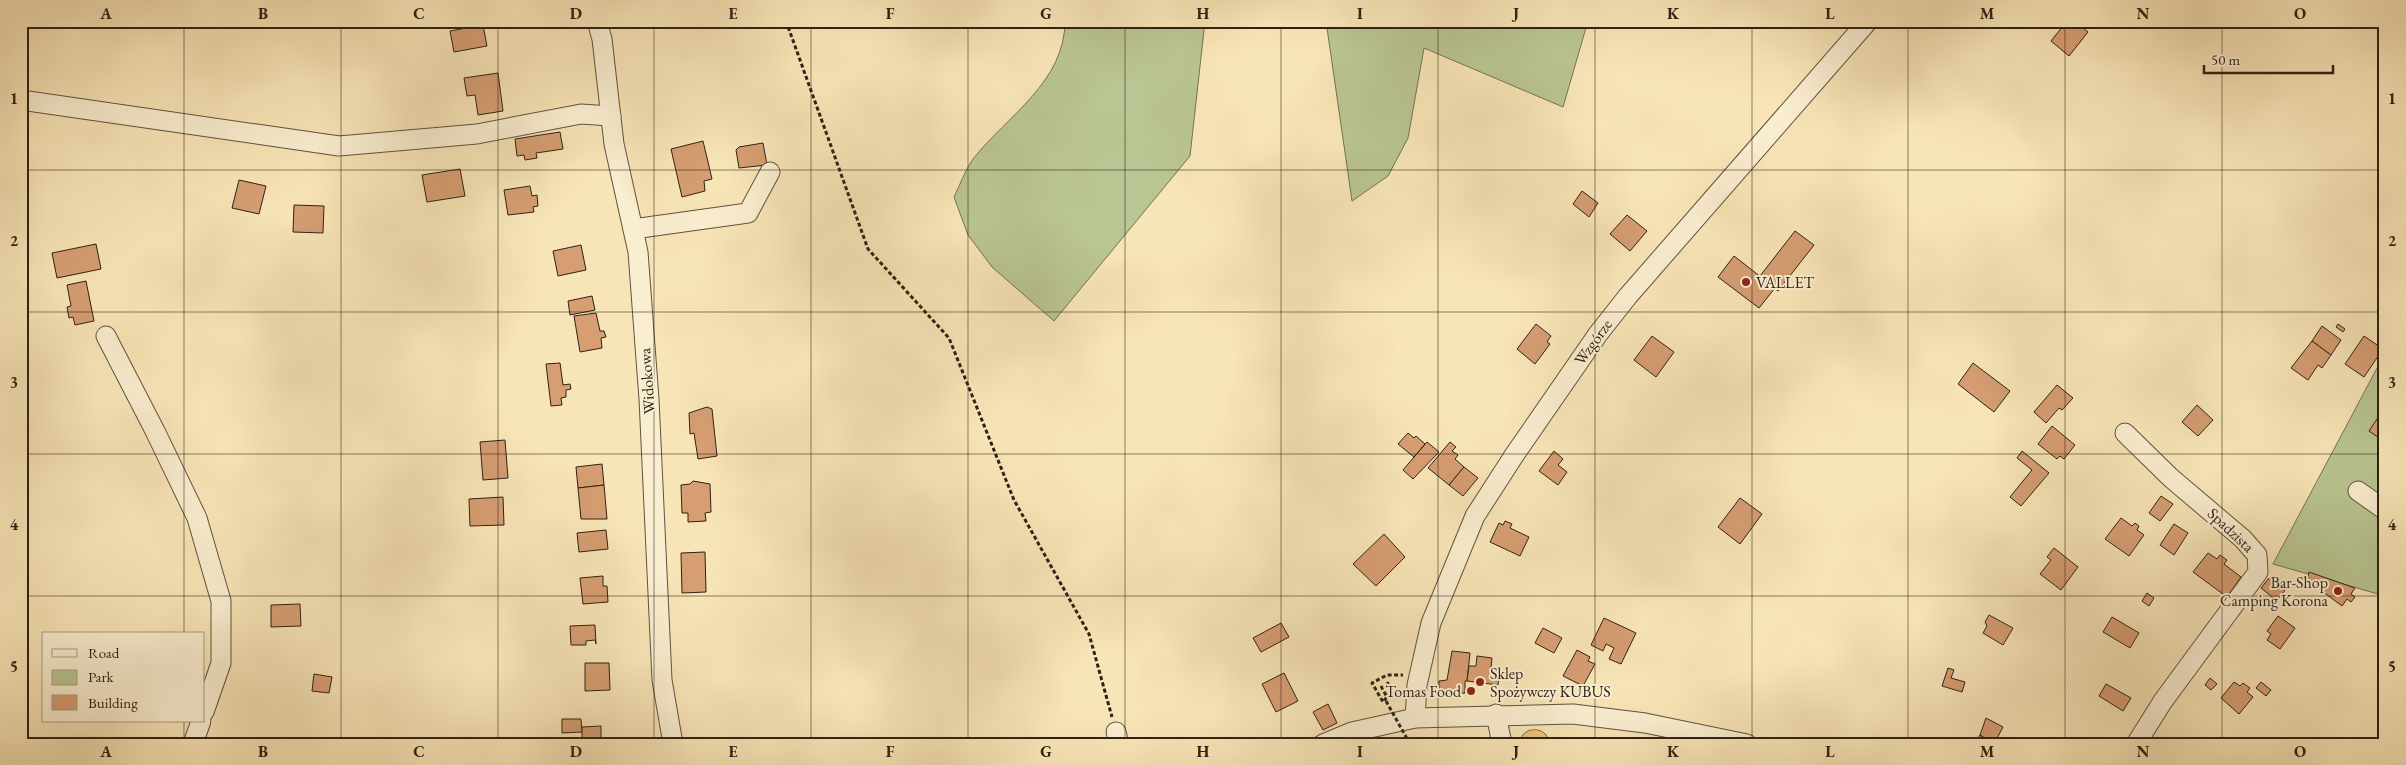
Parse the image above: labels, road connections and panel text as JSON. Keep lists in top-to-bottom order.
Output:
{
  "streets": {
    "street": ["Wzgórze", "Widokowa", "Spadzista"]
  },
  "places": [
    "VALLET",
    "Bar-Shop Camping Korona",
    "Sklep Spożywczy KUBUS",
    "Tomas Food"
  ],
  "legend": ["Road", "Park", "Building"],
  "scale_bar": "50 m",
  "grid": {
    "columns": [
      "A",
      "B",
      "C",
      "D",
      "E",
      "F",
      "G",
      "H",
      "I",
      "J",
      "K",
      "L",
      "M",
      "N",
      "O"
    ],
    "rows": [
      "1",
      "2",
      "3",
      "4",
      "5"
    ]
  }
}
